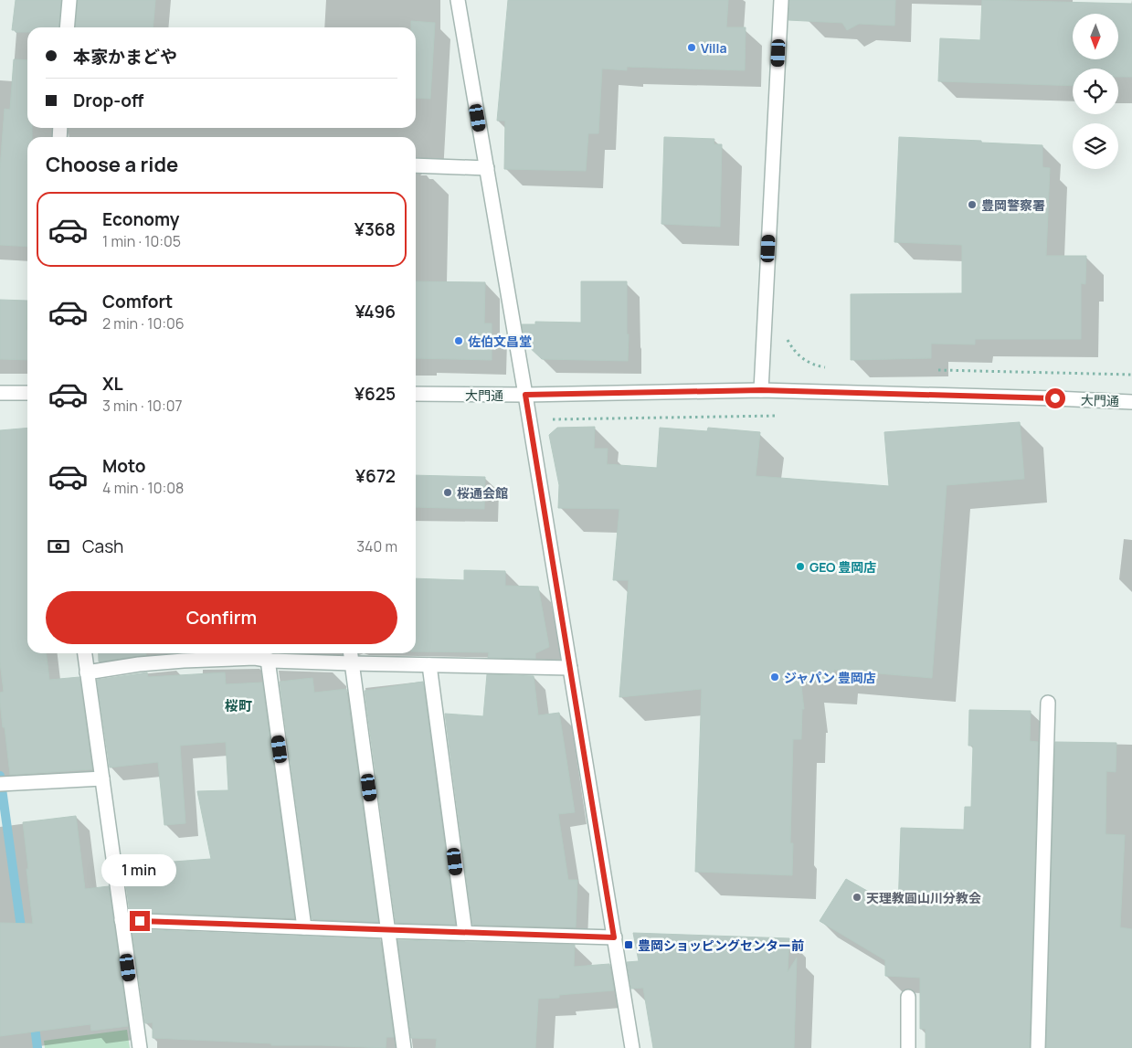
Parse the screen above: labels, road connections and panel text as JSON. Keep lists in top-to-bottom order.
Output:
{
  "streets": {
    "street": ["大門通"]
  },
  "districts": ["桜町"],
  "places": {
    "other": [
      "Villa",
      "豊岡警察署",
      "佐伯文昌堂",
      "桜通会館",
      "GEO 豊岡店",
      "ジャパン 豊岡店",
      "天理教圓山川分教会"
    ],
    "transit": ["豊岡ショッピングセンター前"]
  },
  "north": "bottom",
  "page": {
    "banner": ["本家かまどや", "Drop-off"],
    "heading": "Choose a ride",
    "list": [
      {
        "name": "Economy",
        "note": "1 min · 10:05",
        "value": "¥368"
      },
      {
        "name": "Comfort",
        "note": "2 min · 10:06",
        "value": "¥496"
      },
      {
        "name": "XL",
        "note": "3 min · 10:07",
        "value": "¥625"
      },
      {
        "name": "Moto",
        "note": "4 min · 10:08",
        "value": "¥672"
      }
    ],
    "pay": ["Cash", "340 m"],
    "buttons": "Confirm",
    "bubble": "1 min"
  }
}
